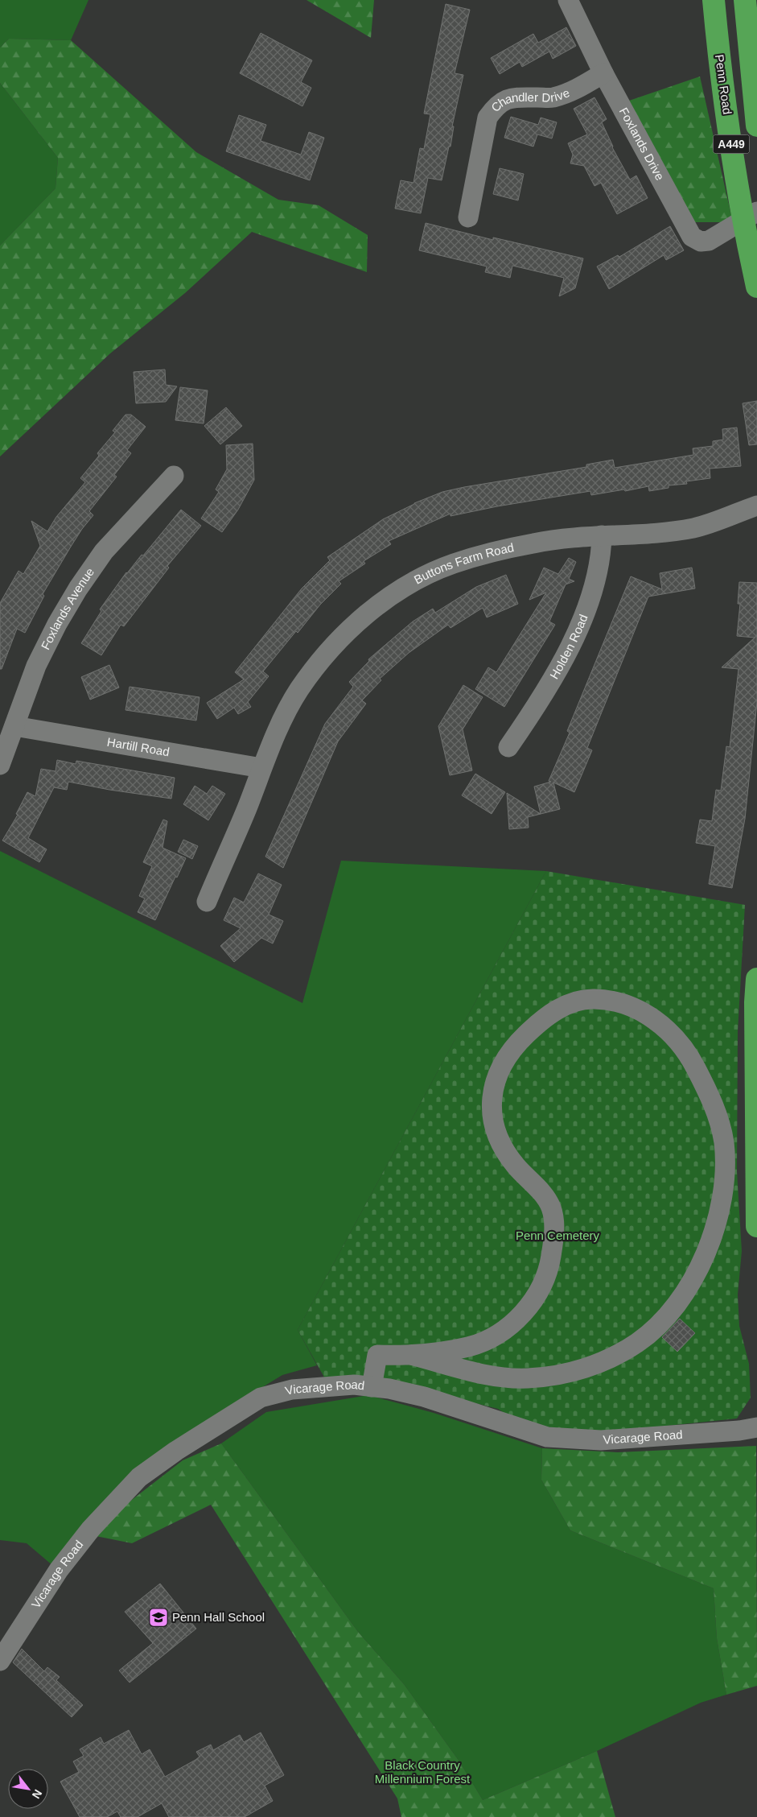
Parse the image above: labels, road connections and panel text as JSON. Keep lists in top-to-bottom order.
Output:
{
  "streets": {
    "highway": ["Penn Road", "A449"],
    "street": [
      "Chandler Drive",
      "Foxlands Drive",
      "Buttons Farm Road",
      "Foxlands Avenue",
      "Holden Road",
      "Hartill Road",
      "Vicarage Road"
    ]
  },
  "crossings": [
    ["Penn Road", "Foxlands Drive"],
    ["Chandler Drive", "Foxlands Drive"],
    ["Buttons Farm Road", "Holden Road"],
    ["Buttons Farm Road", "Hartill Road"],
    ["Foxlands Avenue", "Hartill Road"]
  ],
  "parks": ["Penn Cemetery", "Black Country Millennium Forest"],
  "places": {
    "school or university": ["Penn Hall School"]
  },
  "north": "bottom right"
}
